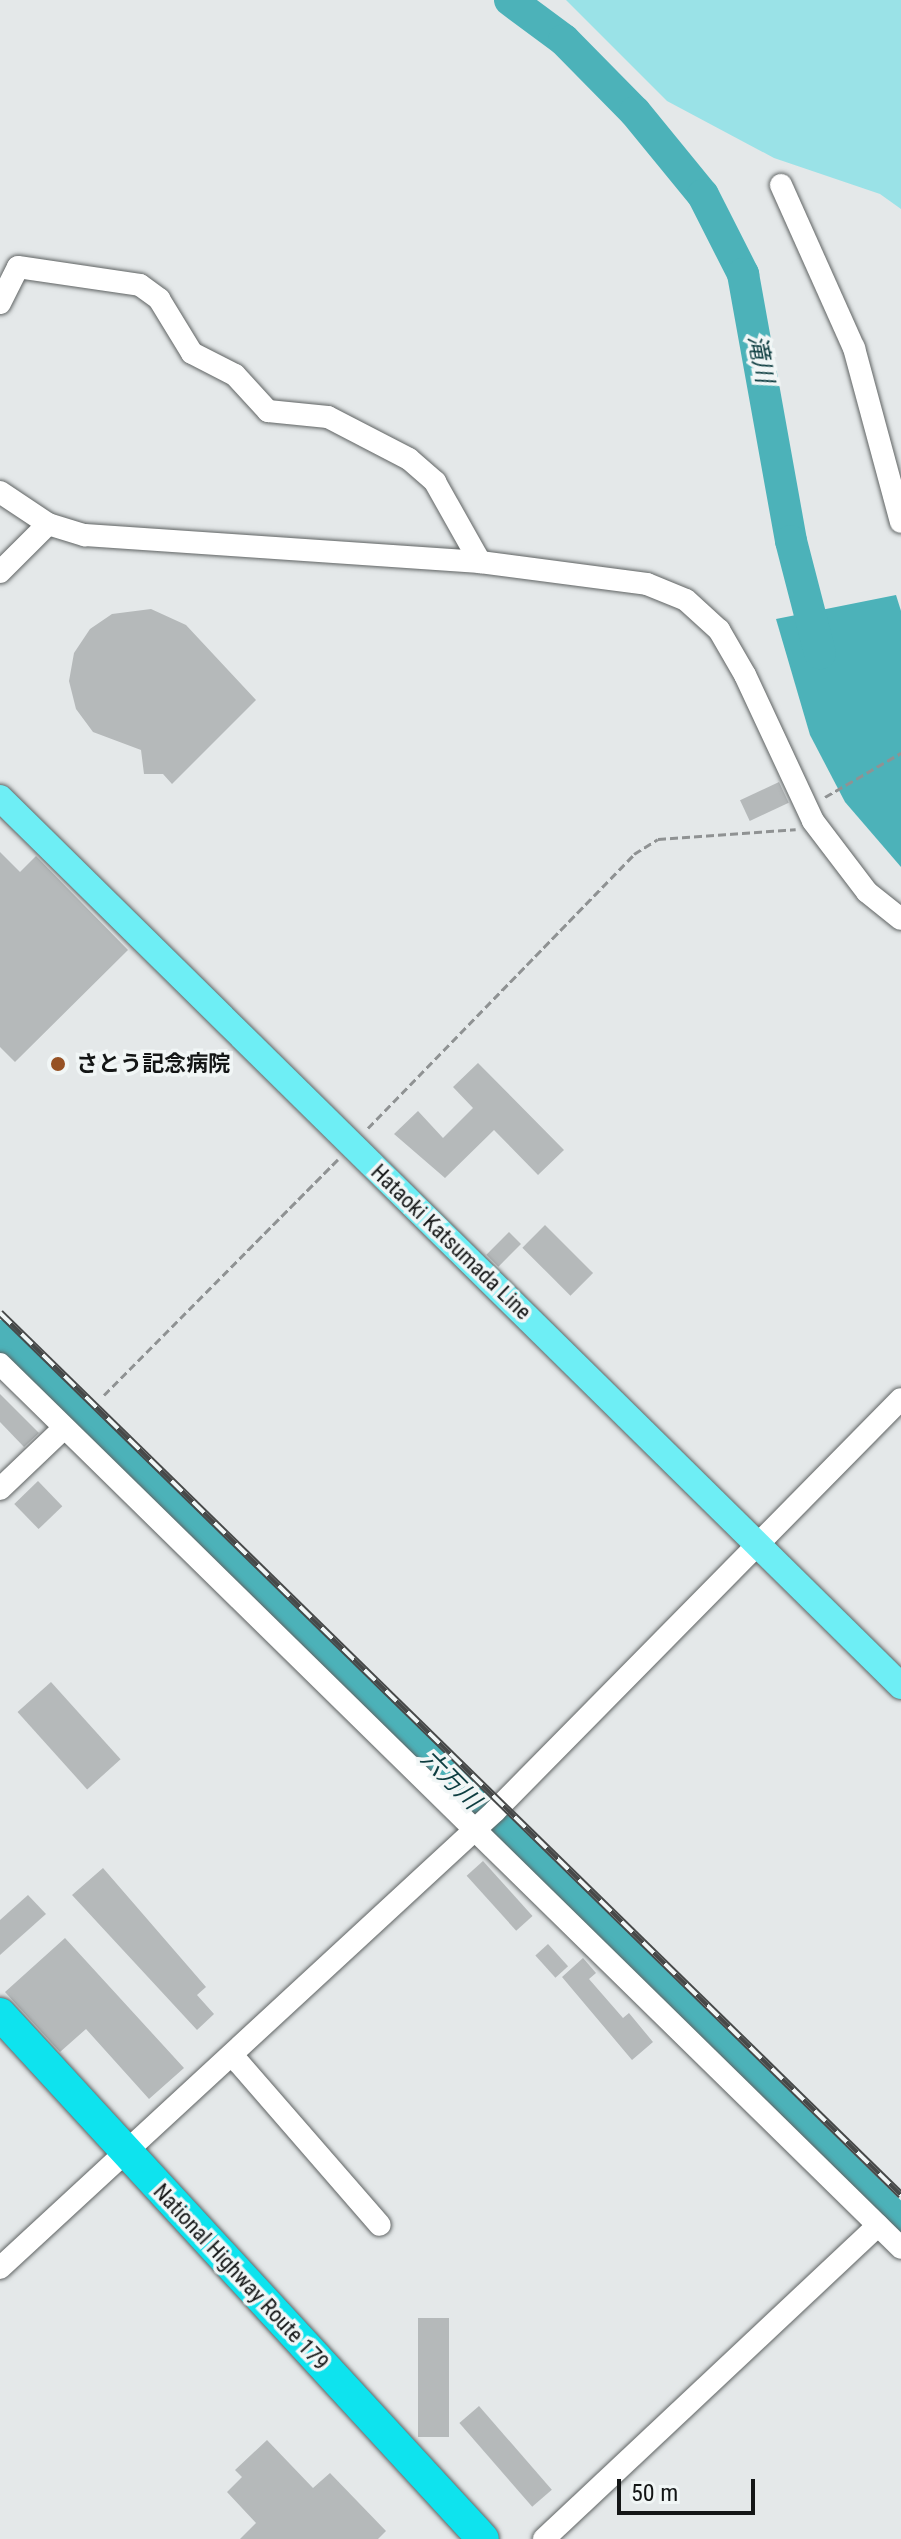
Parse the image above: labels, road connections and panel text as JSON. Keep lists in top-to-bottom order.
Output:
{
  "streets": {
    "highway": ["National Highway Route 179"],
    "main road": ["Hataoki Katsumada Line"]
  },
  "water": ["滝川", "六万川"],
  "places": ["さとう記念病院"],
  "scale_bar": "50 m"
}
